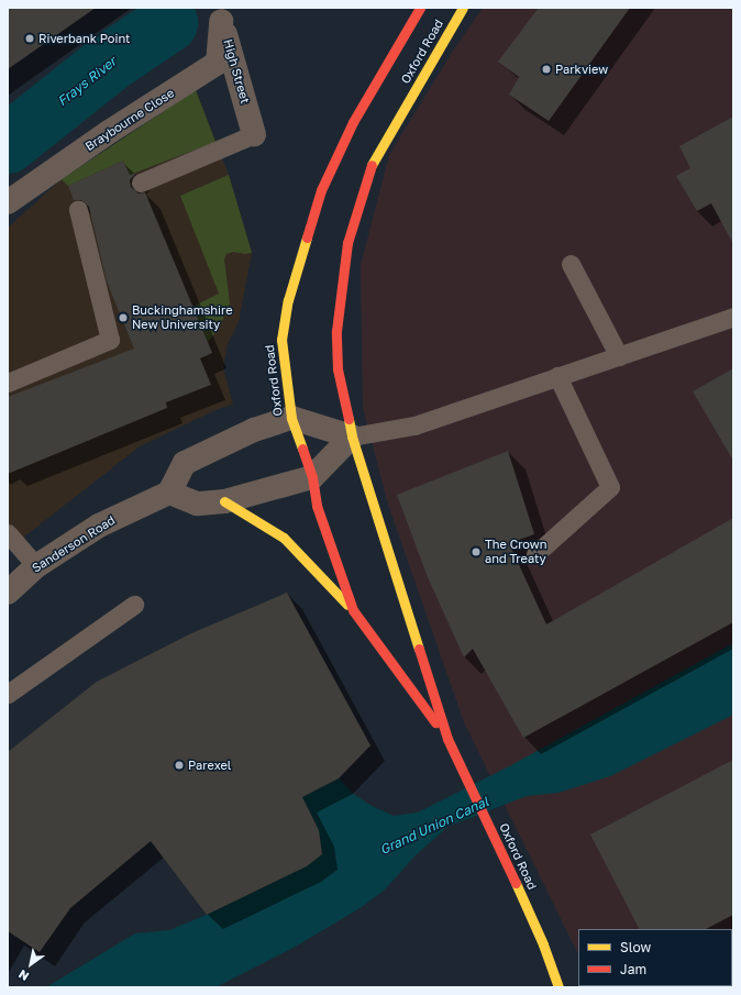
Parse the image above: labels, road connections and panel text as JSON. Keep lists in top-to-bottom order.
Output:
{
  "streets": {
    "main road": ["Oxford Road"],
    "street": ["High Street", "Braybourne Close", "Sanderson Road"]
  },
  "crossings": [
    ["High Street", "Braybourne Close"]
  ],
  "water": ["Frays River", "Grand Union Canal"],
  "places": [
    "Riverbank Point",
    "Parkview",
    "Buckinghamshire New University",
    "The Crown and Treaty",
    "Parexel"
  ],
  "legend": ["Slow", "Jam"],
  "north": "bottom left"
}
